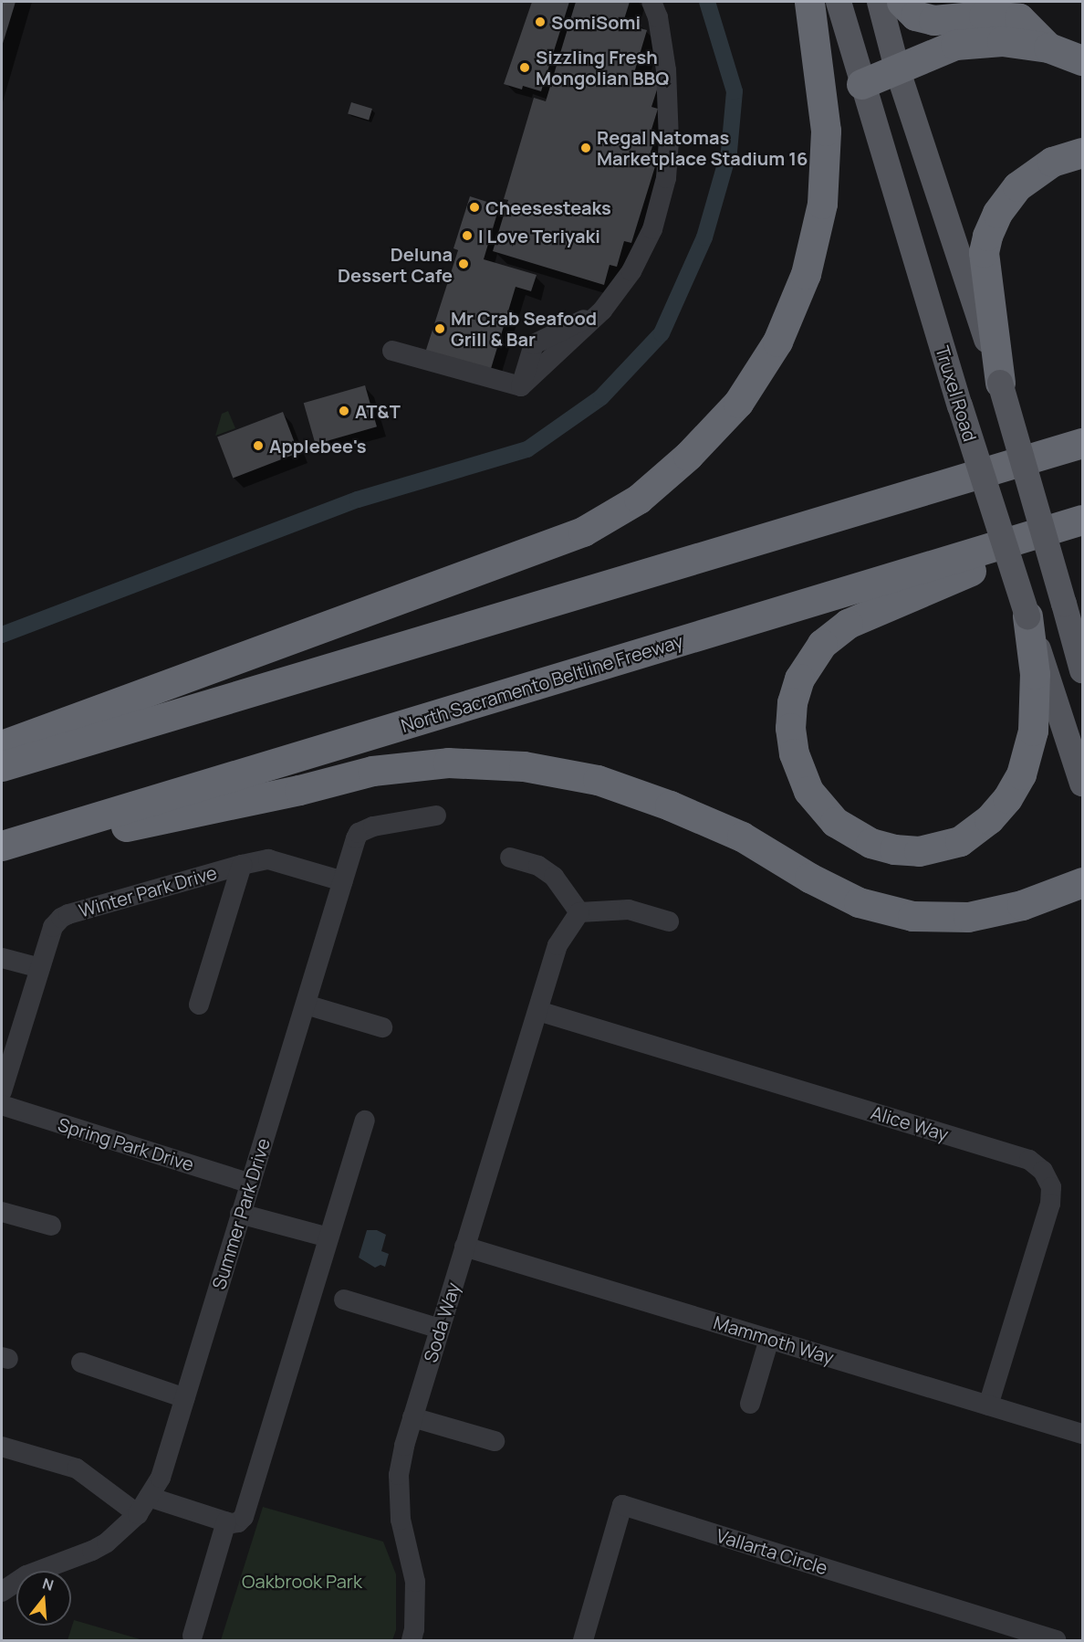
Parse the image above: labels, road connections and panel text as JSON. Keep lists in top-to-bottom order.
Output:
{
  "streets": {
    "highway": ["North Sacramento Beltline Freeway"],
    "main road": ["Truxel Road"],
    "street": [
      "Winter Park Drive",
      "Alice Way",
      "Spring Park Drive",
      "Summer Park Drive",
      "Soda Way",
      "Mammoth Way",
      "Vallarta Circle"
    ]
  },
  "crossings": [
    ["Alice Way", "Soda Way"],
    ["Alice Way", "Mammoth Way"],
    ["Spring Park Drive", "Summer Park Drive"],
    ["Soda Way", "Mammoth Way"]
  ],
  "parks": ["Oakbrook Park"],
  "places": [
    "SomiSomi",
    "Sizzling Fresh Mongolian BBQ",
    "Regal Natomas Marketplace Stadium 16",
    "Cheesesteaks",
    "I Love Teriyaki",
    "Deluna Dessert Cafe",
    "Mr Crab Seafood Grill & Bar",
    "AT&T",
    "Applebee's"
  ],
  "north": "top"
}
